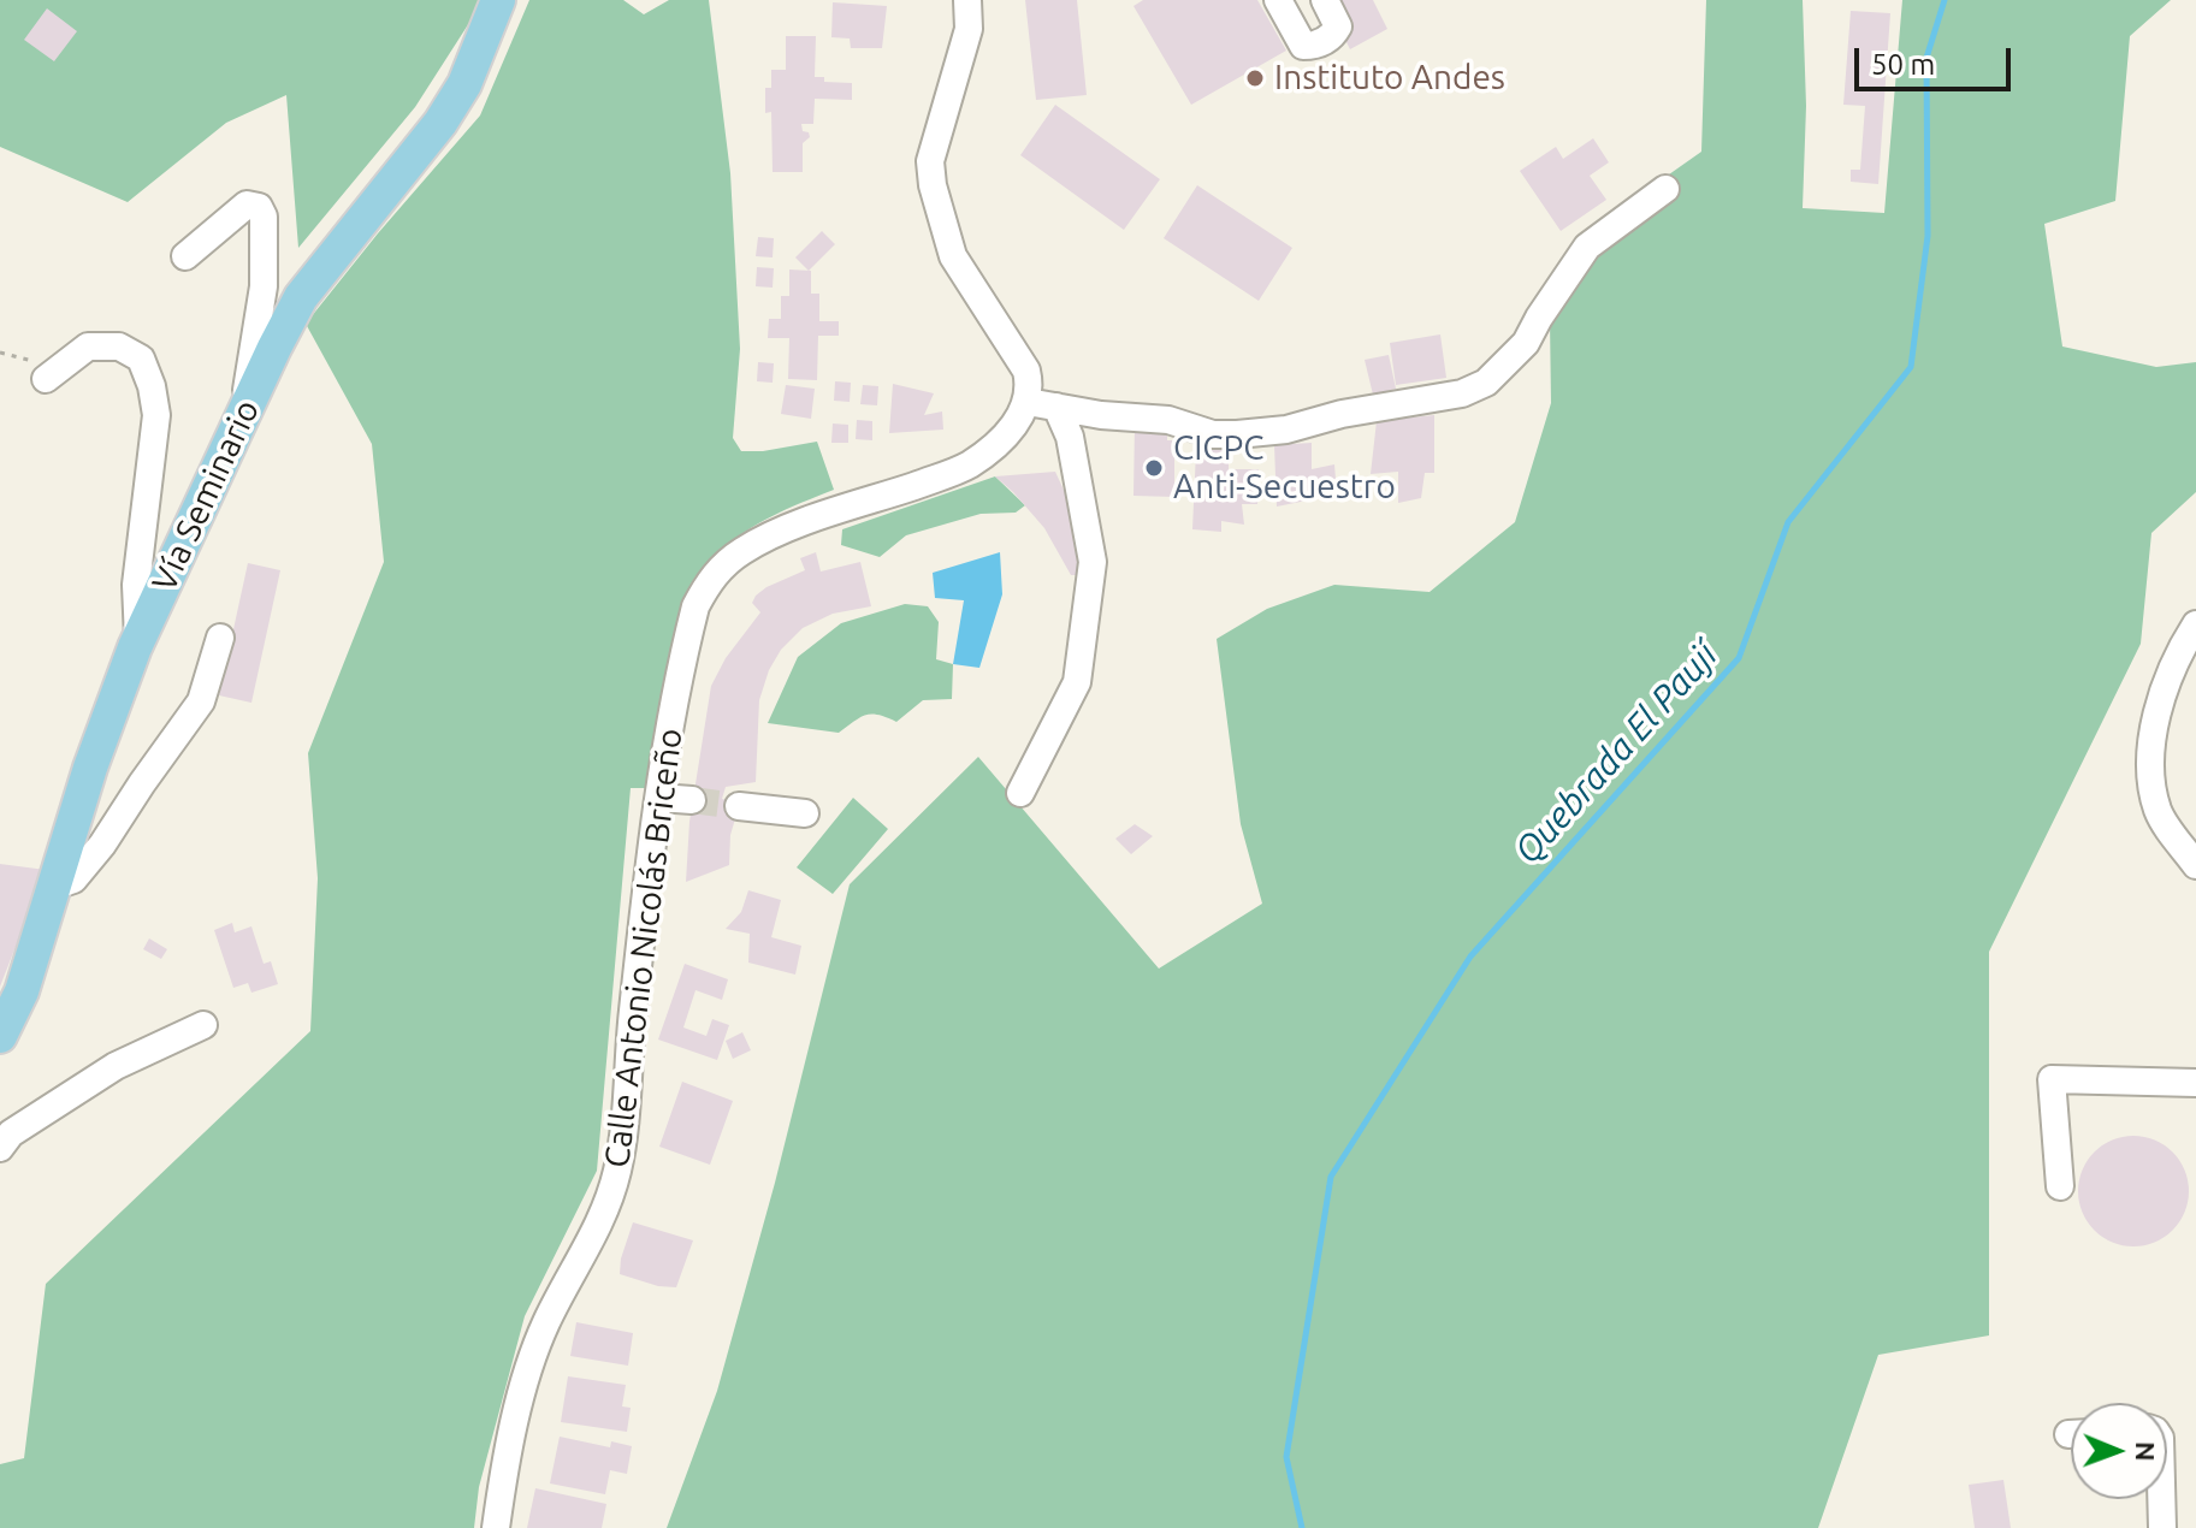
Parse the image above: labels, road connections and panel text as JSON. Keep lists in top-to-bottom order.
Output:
{
  "streets": {
    "main road": ["Vía Seminario"],
    "street": ["Calle Antonio Nicolás Briceño"]
  },
  "water": ["Quebrada El Paují"],
  "places": ["Instituto Andes", "CICPC Anti-Secuestro"],
  "scale_bar": "50 m",
  "north": "right"
}
